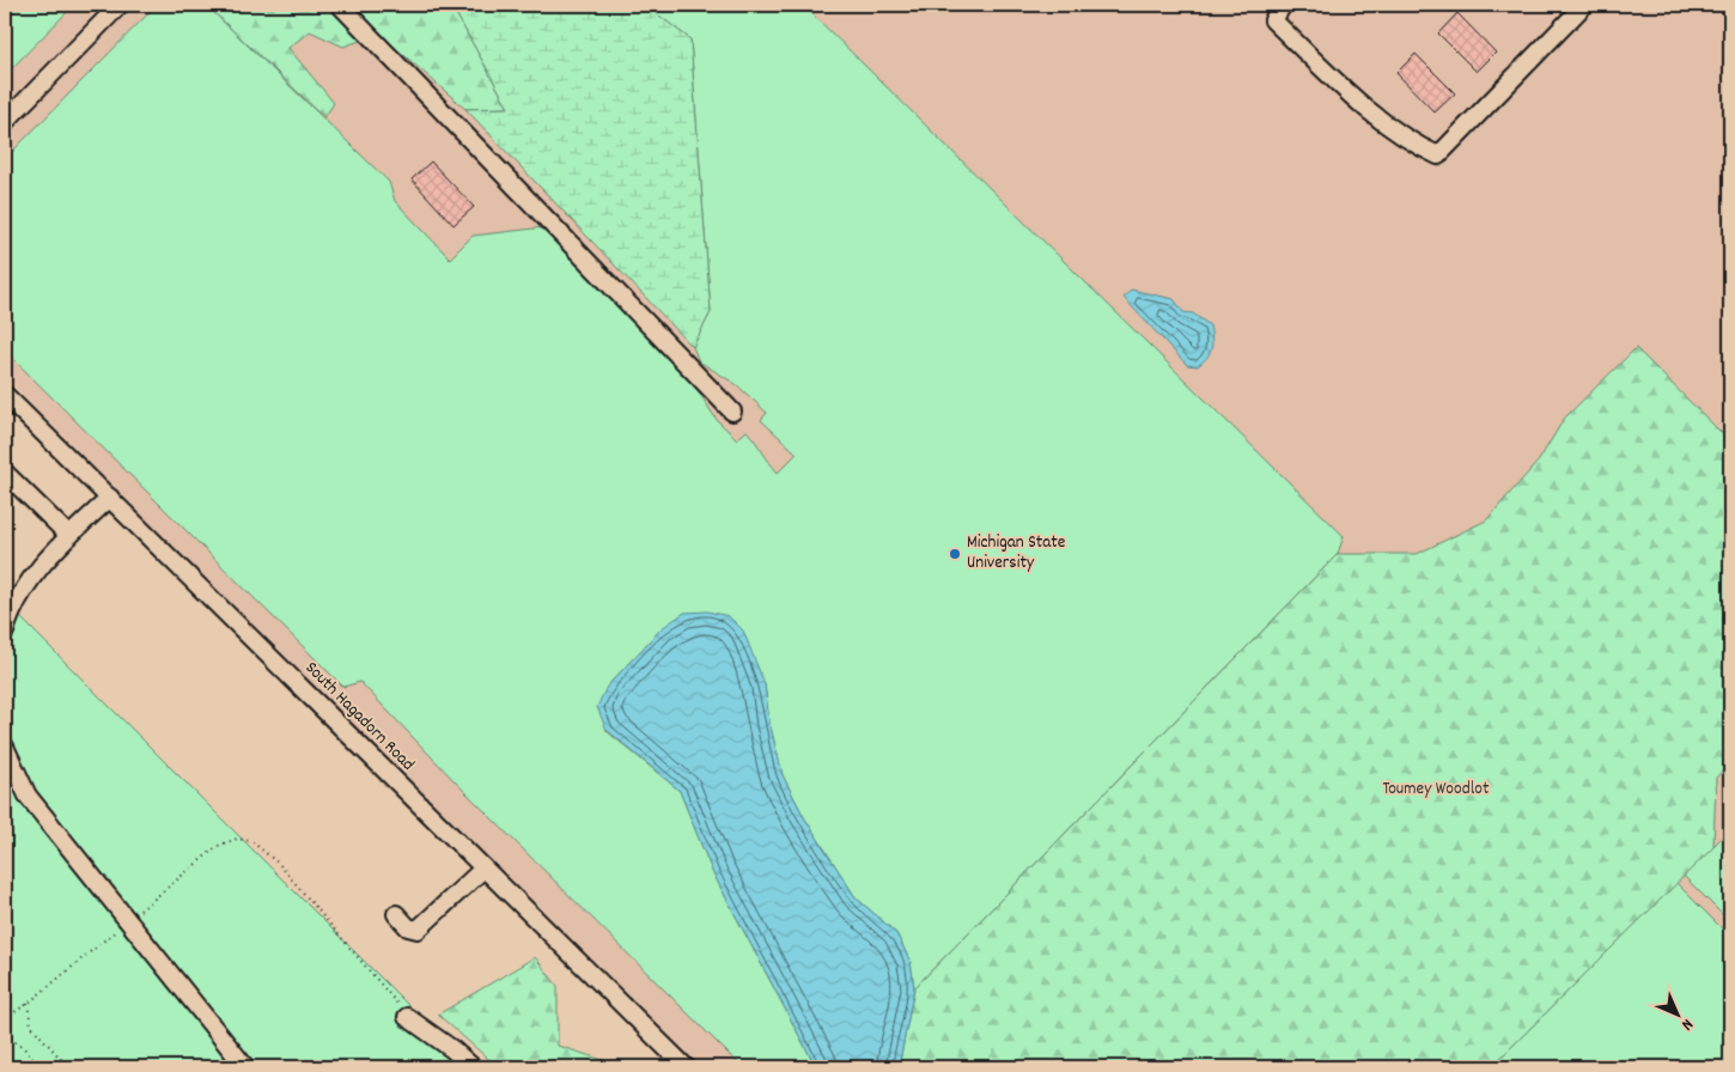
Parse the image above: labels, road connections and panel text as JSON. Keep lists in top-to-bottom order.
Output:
{
  "streets": {
    "street": ["South Hagadorn Road"]
  },
  "parks": ["Toumey Woodlot"],
  "places": ["Michigan State University"],
  "north": "bottom right"
}
